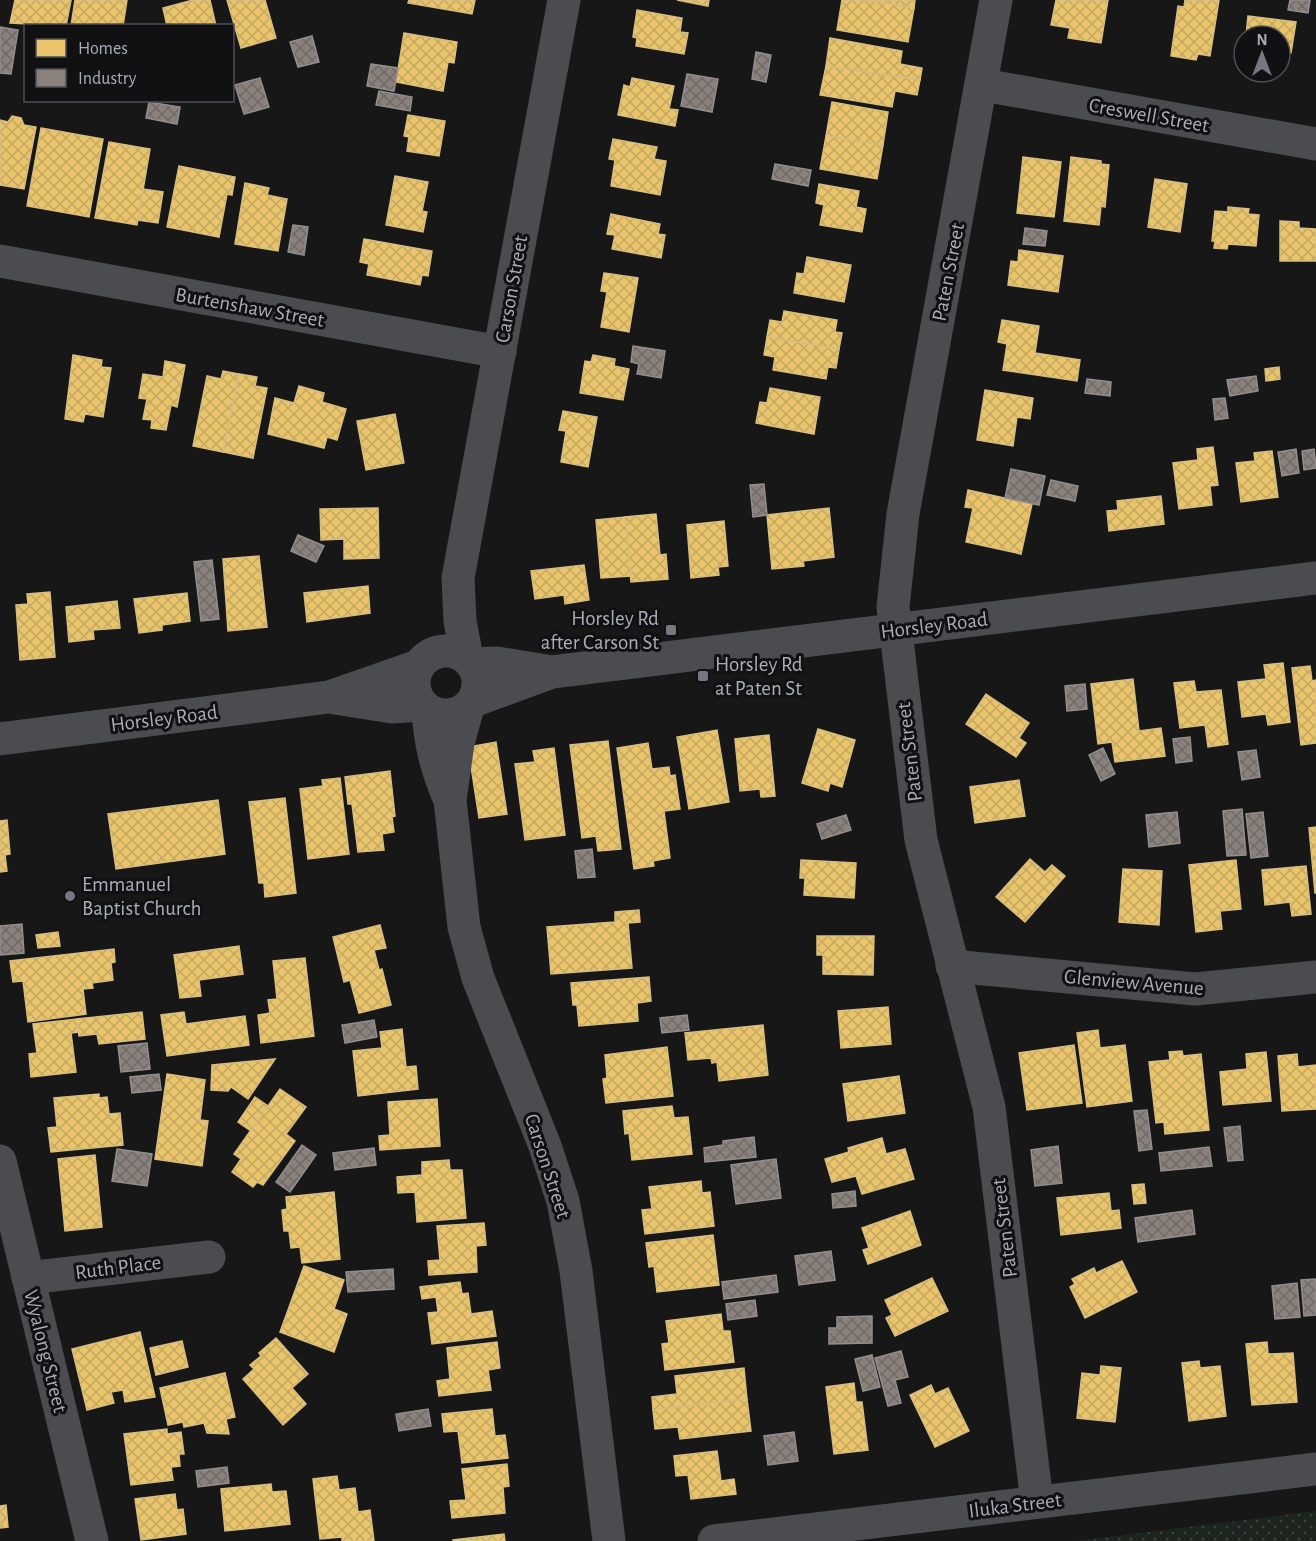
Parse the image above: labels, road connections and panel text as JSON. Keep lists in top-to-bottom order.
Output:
{
  "streets": {
    "street": [
      "Creswell Street",
      "Paten Street",
      "Carson Street",
      "Burtenshaw Street",
      "Horsley Road",
      "Glenview Avenue",
      "Ruth Place",
      "Wyalong Street",
      "Iluka Street"
    ]
  },
  "crossings": [
    ["Creswell Street", "Paten Street"],
    ["Paten Street", "Horsley Road"],
    ["Paten Street", "Glenview Avenue"],
    ["Paten Street", "Iluka Street"],
    ["Carson Street", "Burtenshaw Street"],
    ["Carson Street", "Horsley Road"],
    ["Ruth Place", "Wyalong Street"]
  ],
  "places": {
    "transit": ["Horsley Rd after Carson St", "Horsley Rd at Paten St"],
    "other": ["Emmanuel Baptist Church"]
  },
  "legend": ["Homes", "Industry"],
  "north": "top"
}
